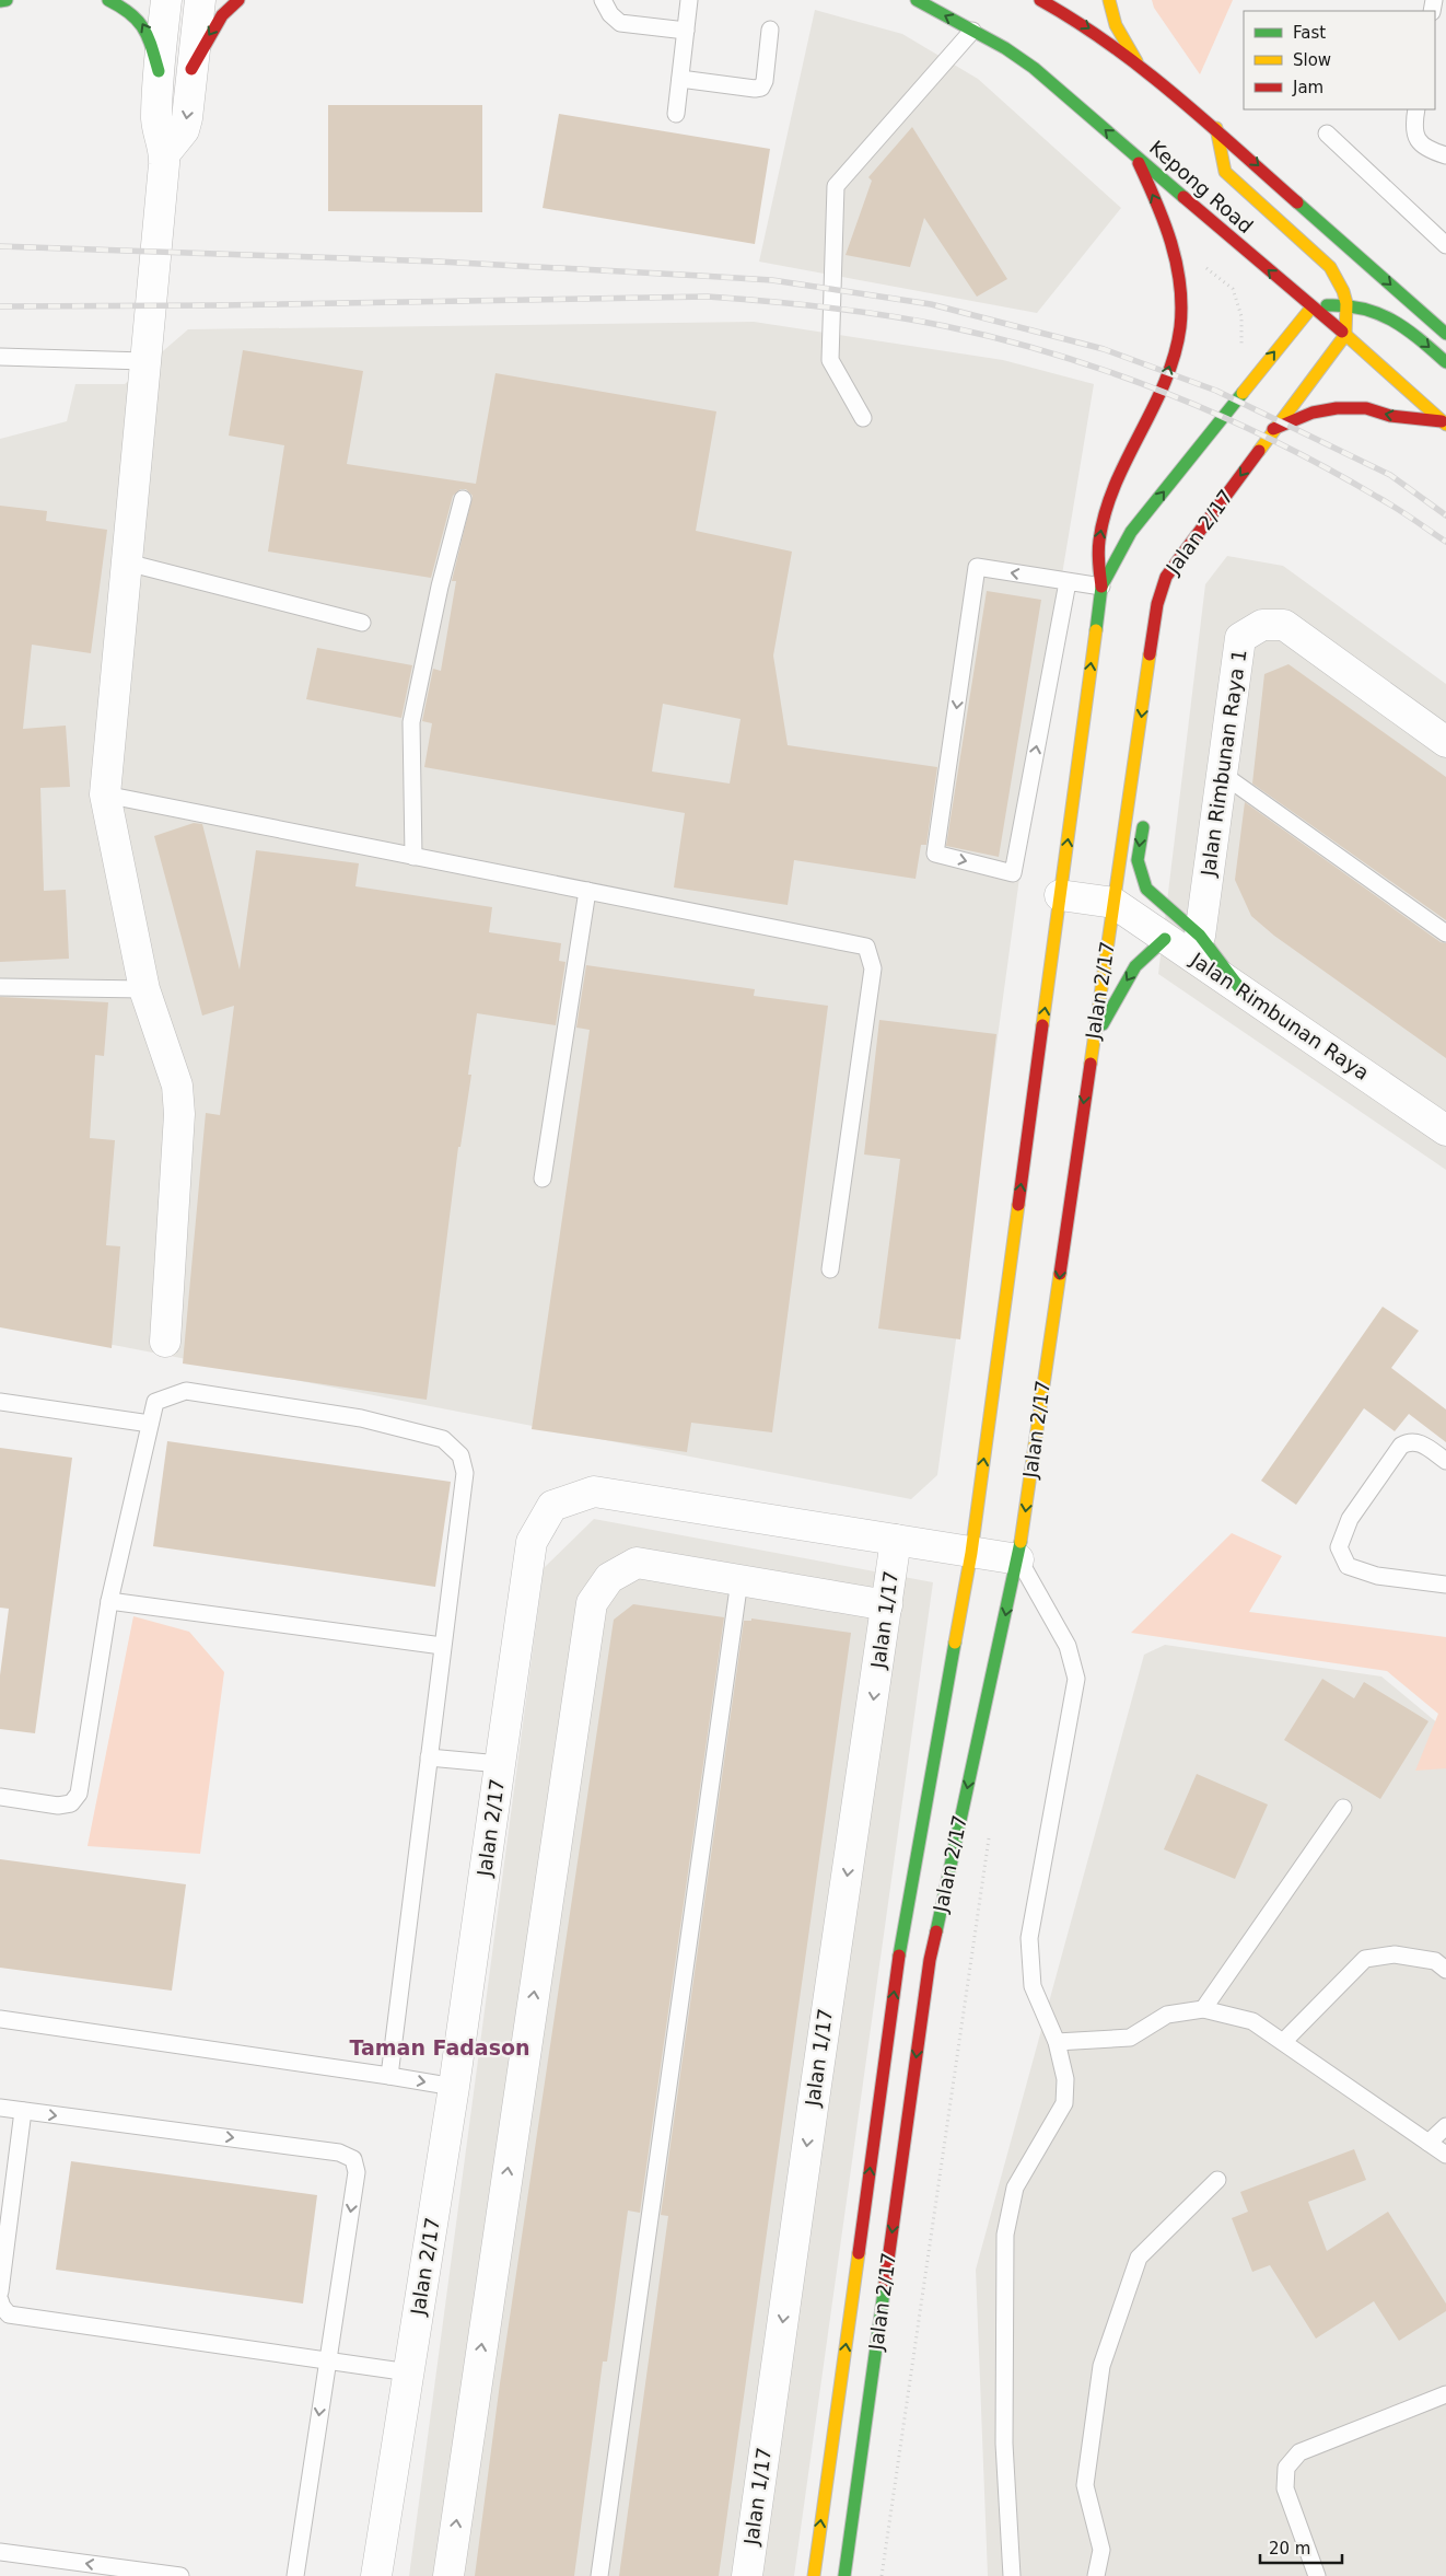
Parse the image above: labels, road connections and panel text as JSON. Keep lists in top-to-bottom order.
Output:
{
  "streets": {
    "street": [
      "Kepong Road",
      "Jalan 2/17",
      "Jalan Rimbunan Raya 1",
      "Jalan Rimbunan Raya",
      "Jalan 1/17"
    ]
  },
  "crossings": [
    ["Kepong Road", "Jalan 2/17"],
    ["Jalan 2/17", "Jalan Rimbunan Raya"],
    ["Jalan 2/17", "Jalan 1/17"]
  ],
  "one_way": ["Jalan 1/17"],
  "districts": ["Taman Fadason"],
  "legend": ["Fast", "Slow", "Jam"],
  "scale_bar": "20 m"
}
